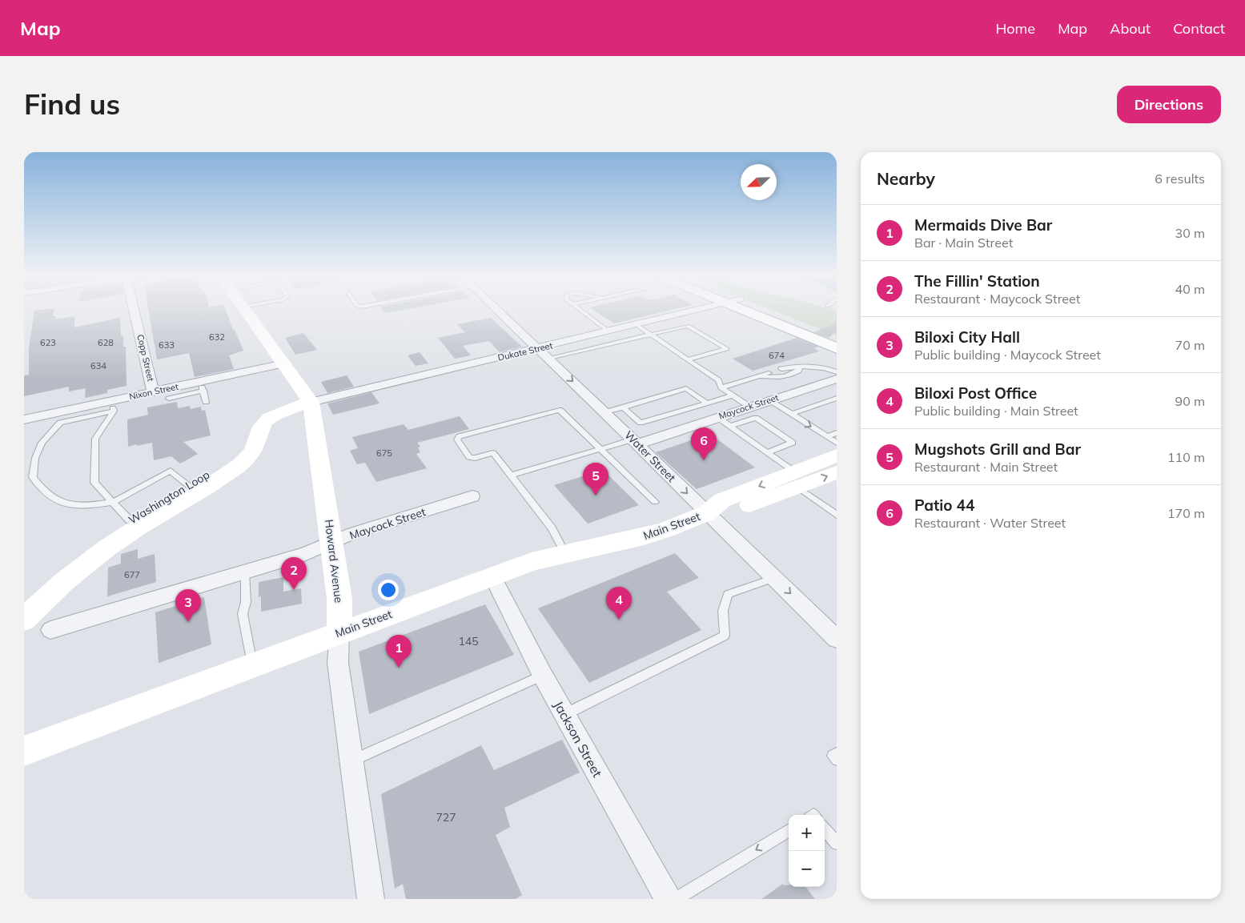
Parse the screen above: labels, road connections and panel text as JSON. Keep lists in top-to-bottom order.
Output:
{
  "streets": {
    "main road": ["Washington Loop", "Main Street", "Howard Avenue"],
    "street": [
      "Dukate Street",
      "Copp Street",
      "Nixon Street",
      "Maycock Street",
      "Water Street",
      "Jackson Street"
    ]
  },
  "crossings": [
    ["Dukate Street", "Water Street"],
    ["Dukate Street", "Washington Loop"],
    ["Dukate Street", "Howard Avenue"],
    ["Copp Street", "Nixon Street"],
    ["Nixon Street", "Howard Avenue"],
    ["Maycock Street", "Water Street"],
    ["Maycock Street", "Howard Avenue"],
    ["Water Street", "Main Street"],
    ["Washington Loop", "Howard Avenue"],
    ["Main Street", "Howard Avenue"],
    ["Main Street", "Jackson Street"]
  ],
  "one_way": ["Water Street"],
  "house_numbers": [
    "632",
    "623",
    "628",
    "633",
    "674",
    "634",
    "675",
    "677",
    "145",
    "727"
  ],
  "north": "bottom left",
  "page": {
    "header": "Map",
    "nav": [
      "Home",
      "Map",
      "About",
      "Contact"
    ],
    "buttons": "Directions",
    "title": "Find us",
    "heading": ["Nearby", "6 results"],
    "list": [
      {
        "mark": "1",
        "name": "Mermaids Dive Bar",
        "note": "Bar · Main Street",
        "value": "30 m"
      },
      {
        "mark": "2",
        "name": "The Fillin' Station",
        "note": "Restaurant · Maycock Street",
        "value": "40 m"
      },
      {
        "mark": "3",
        "name": "Biloxi City Hall",
        "note": "Public building · Maycock Street",
        "value": "70 m"
      },
      {
        "mark": "4",
        "name": "Biloxi Post Office",
        "note": "Public building · Main Street",
        "value": "90 m"
      },
      {
        "mark": "5",
        "name": "Mugshots Grill and Bar",
        "note": "Restaurant · Main Street",
        "value": "110 m"
      },
      {
        "mark": "6",
        "name": "Patio 44",
        "note": "Restaurant · Water Street",
        "value": "170 m"
      }
    ],
    "pins": [
      "6",
      "5",
      "2",
      "4",
      "3",
      "1"
    ],
    "map_buttons": ["+", "−"]
  }
}
